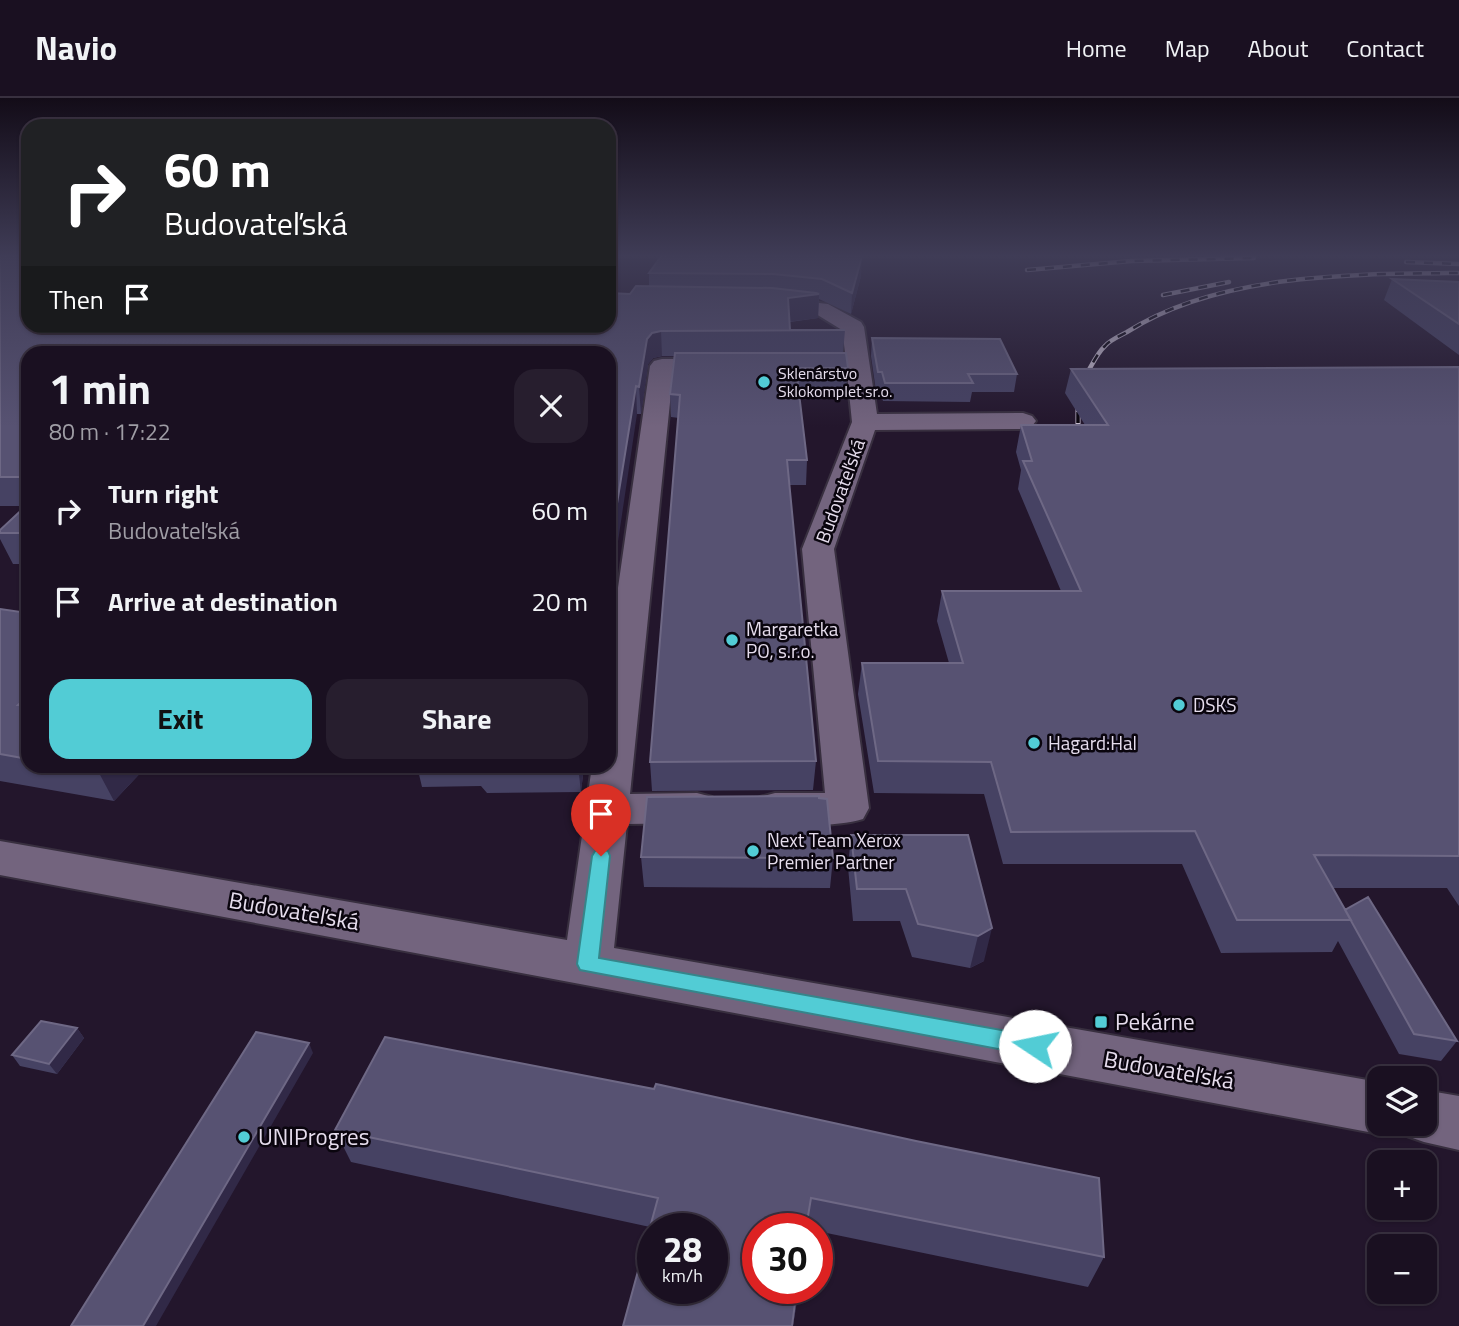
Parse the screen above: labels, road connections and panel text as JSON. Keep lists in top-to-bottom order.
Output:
{
  "streets": {
    "street": ["Budovateľská"]
  },
  "places": {
    "other": [
      "Sklenárstvo Sklokomplet sr.o.",
      "Margaretka PO, s.r.o.",
      "DSKS",
      "Hagard:Hal",
      "Next Team Xerox Premier Partner",
      "UNIProgres"
    ],
    "transit": ["Pekárne"]
  },
  "page": {
    "header": "Navio",
    "nav": [
      "Home",
      "Map",
      "About",
      "Contact"
    ],
    "turn": ["60 m", "Budovateľská"],
    "then": "Then",
    "heading": ["1 min", "80 m · 17:22"],
    "list": [
      {
        "name": "Turn right",
        "note": "Budovateľská",
        "value": "60 m"
      },
      {
        "name": "Arrive at destination",
        "value": "20 m"
      }
    ],
    "buttons": ["Exit", "Share"],
    "map_buttons": ["+", "−"],
    "speed": "28 km/h",
    "limit": "30"
  }
}
